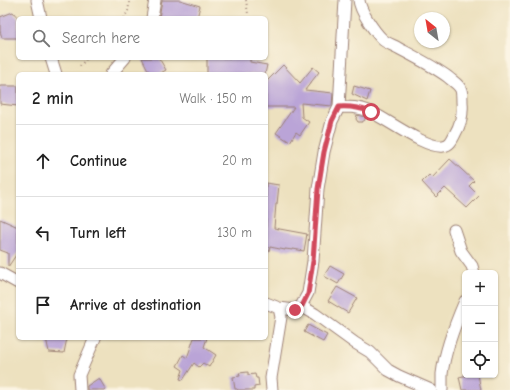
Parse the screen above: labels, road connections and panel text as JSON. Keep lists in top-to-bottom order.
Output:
{
  "north": "top left",
  "page": {
    "search": "Search here",
    "heading": ["2 min", "Walk · 150 m"],
    "list": [
      ["Continue", "20 m"],
      ["Turn left", "130 m"],
      "Arrive at destination"
    ],
    "map_buttons": ["+", "−"]
  }
}
